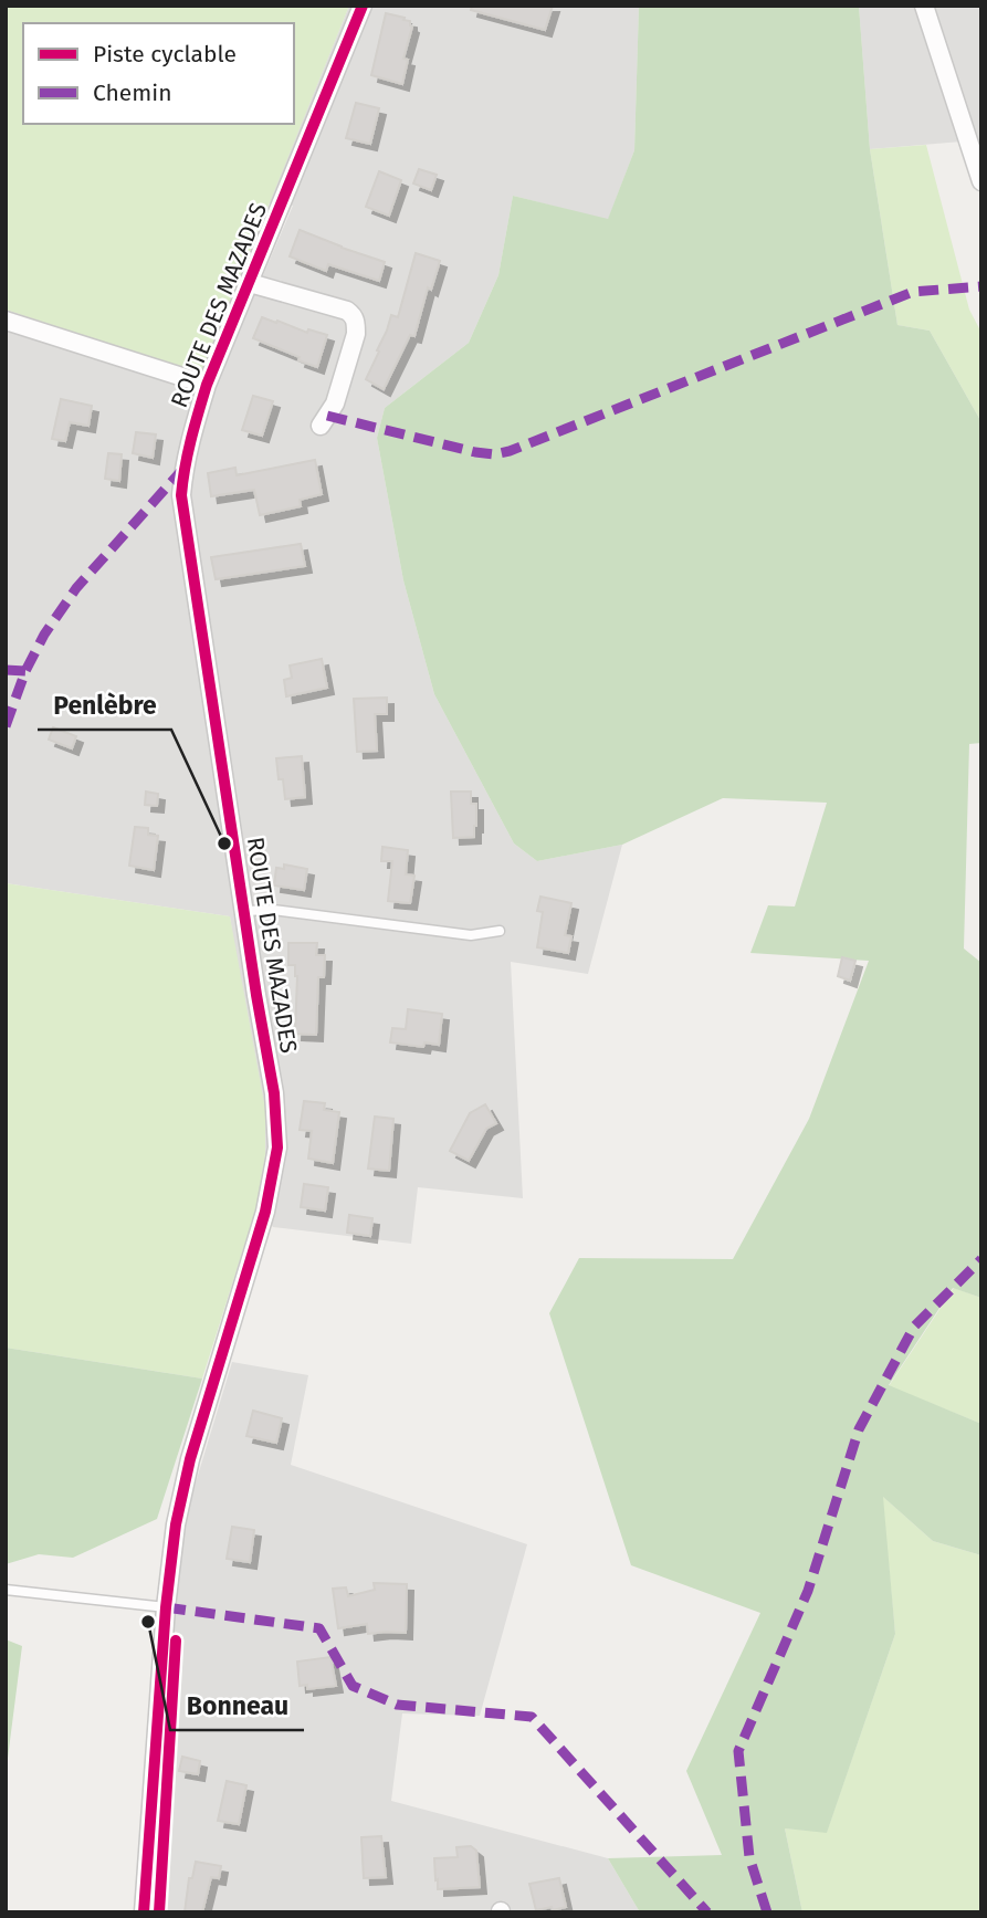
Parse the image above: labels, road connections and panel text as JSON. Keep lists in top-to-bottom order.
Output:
{
  "streets": {
    "street": ["ROUTE DES MAZADES"]
  },
  "places": ["Penlèbre", "Bonneau"],
  "legend": ["Piste cyclable", "Chemin"]
}
